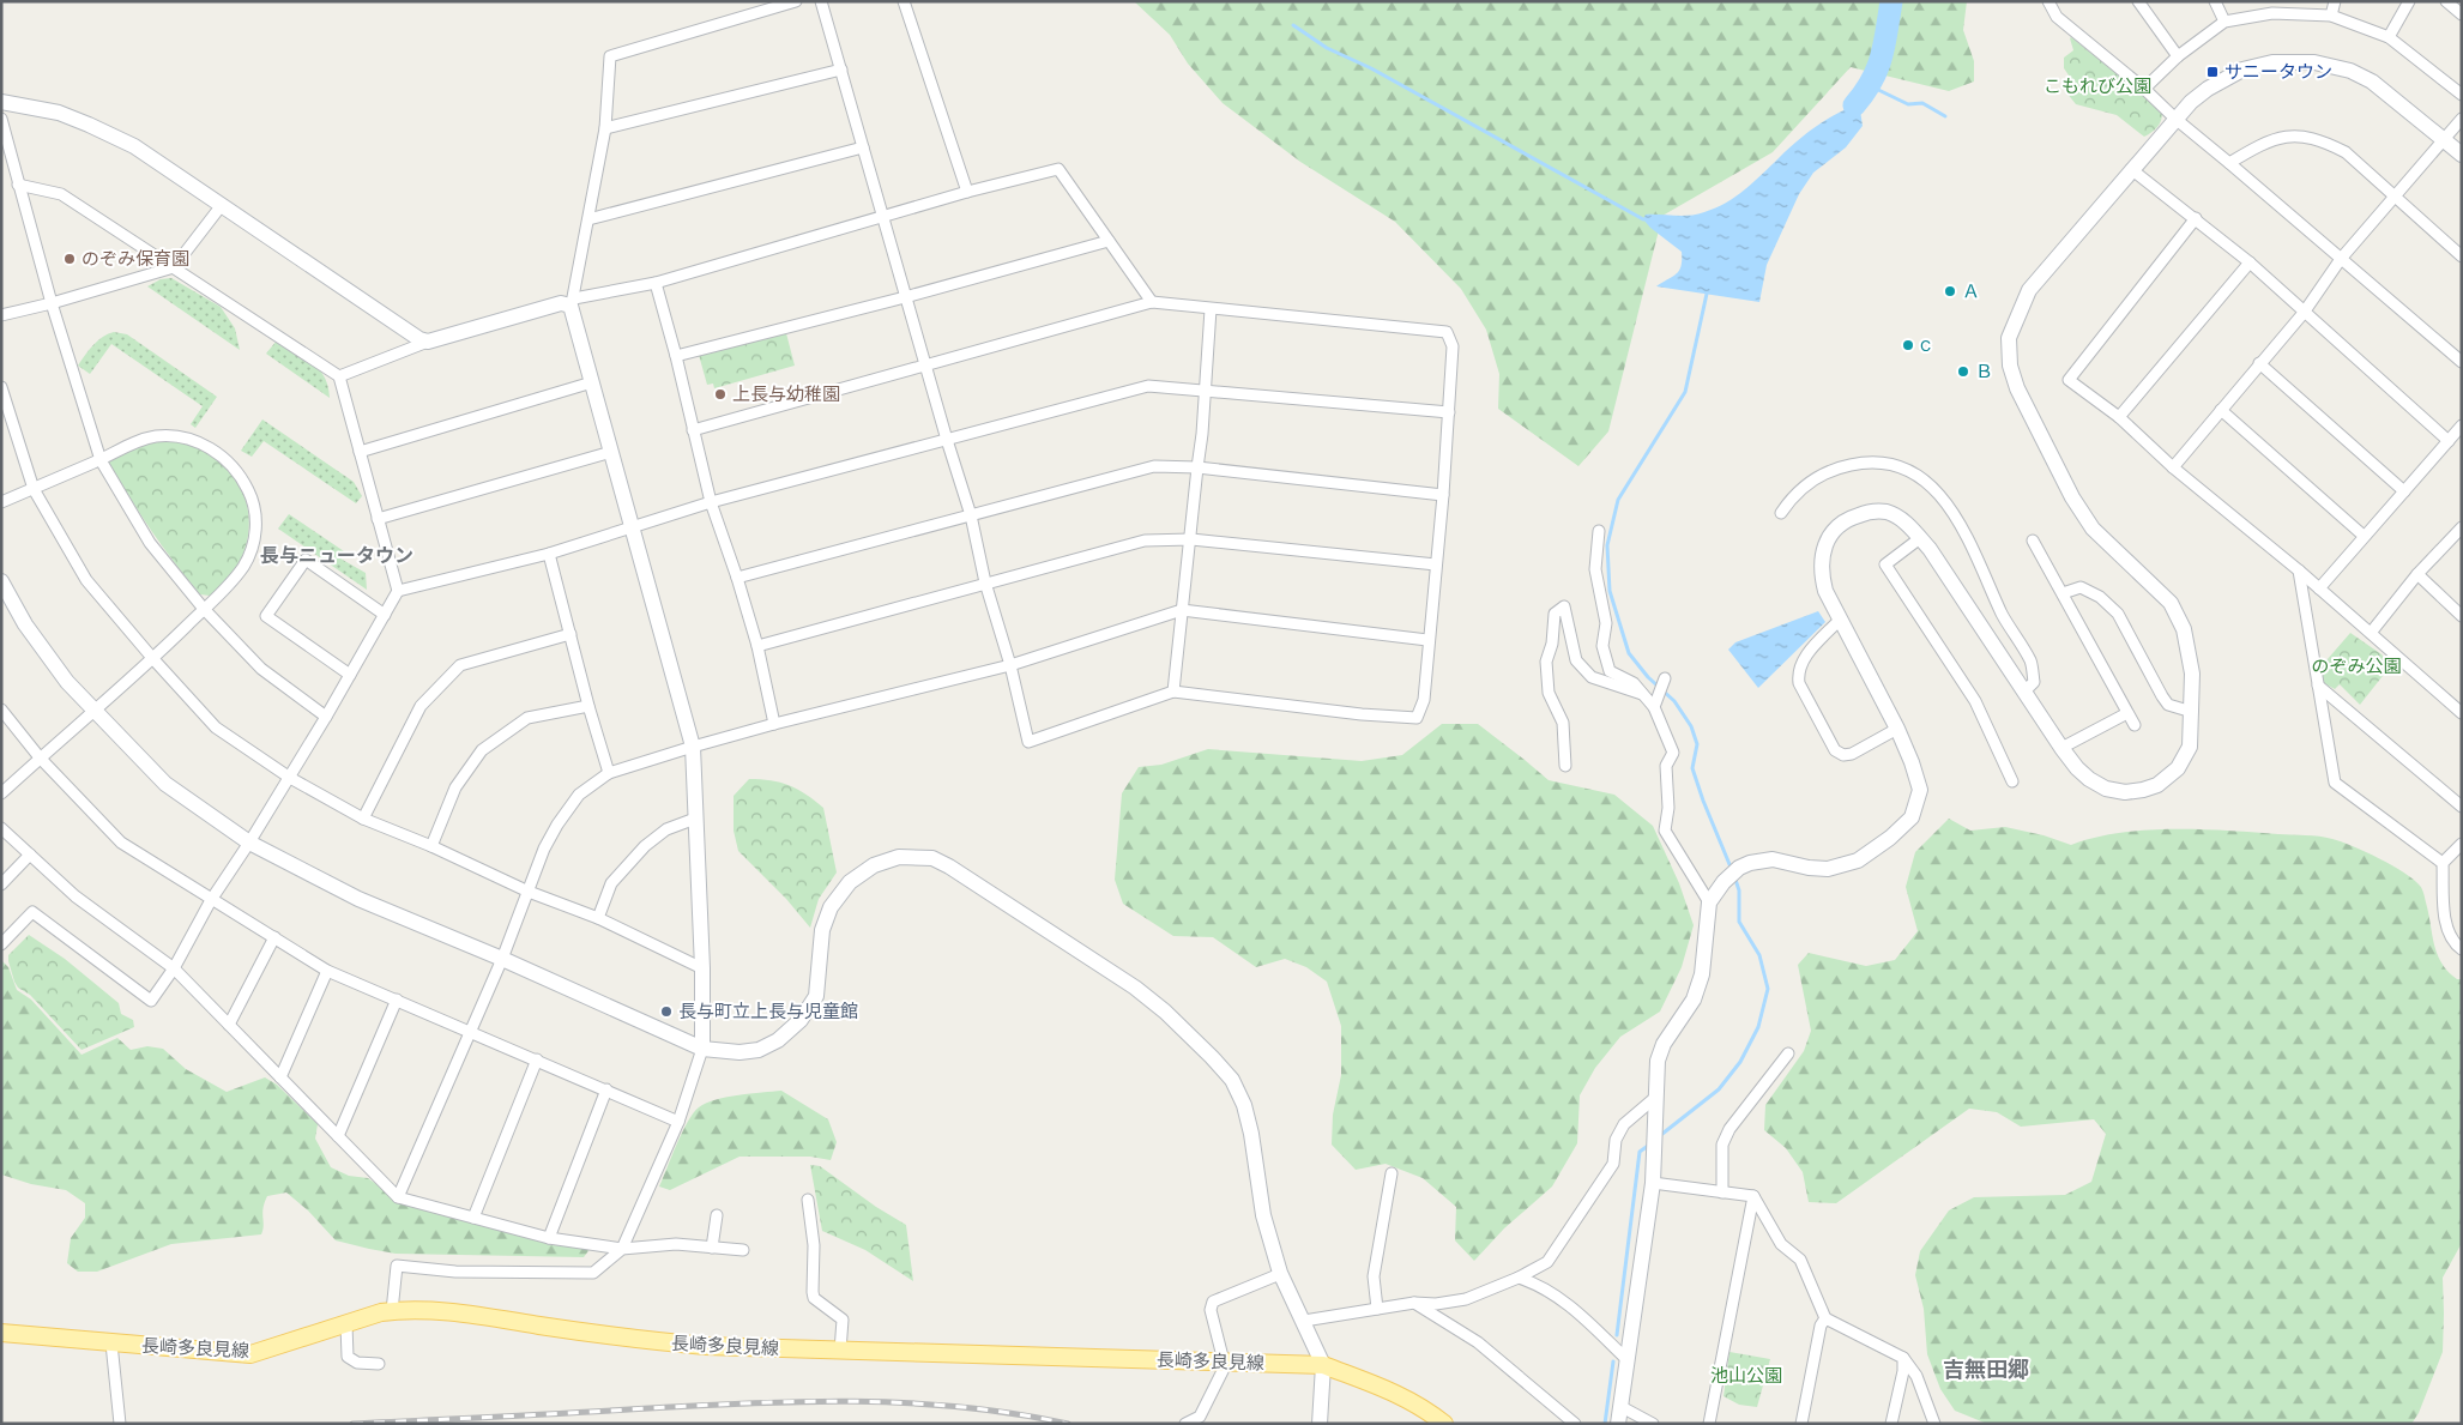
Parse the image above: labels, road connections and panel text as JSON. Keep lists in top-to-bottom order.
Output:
{
  "streets": {
    "main road": ["長崎多良見線"]
  },
  "districts": ["長与ニュータウン", "吉無田郷"],
  "parks": ["こもれび公園", "のぞみ公園", "池山公園"],
  "places": {
    "transit": ["サニータウン"],
    "other": [
      "のぞみ保育園",
      "Ａ",
      "C",
      "Ｂ",
      "上長与幼稚園",
      "長与町立上長与児童館"
    ]
  }
}
